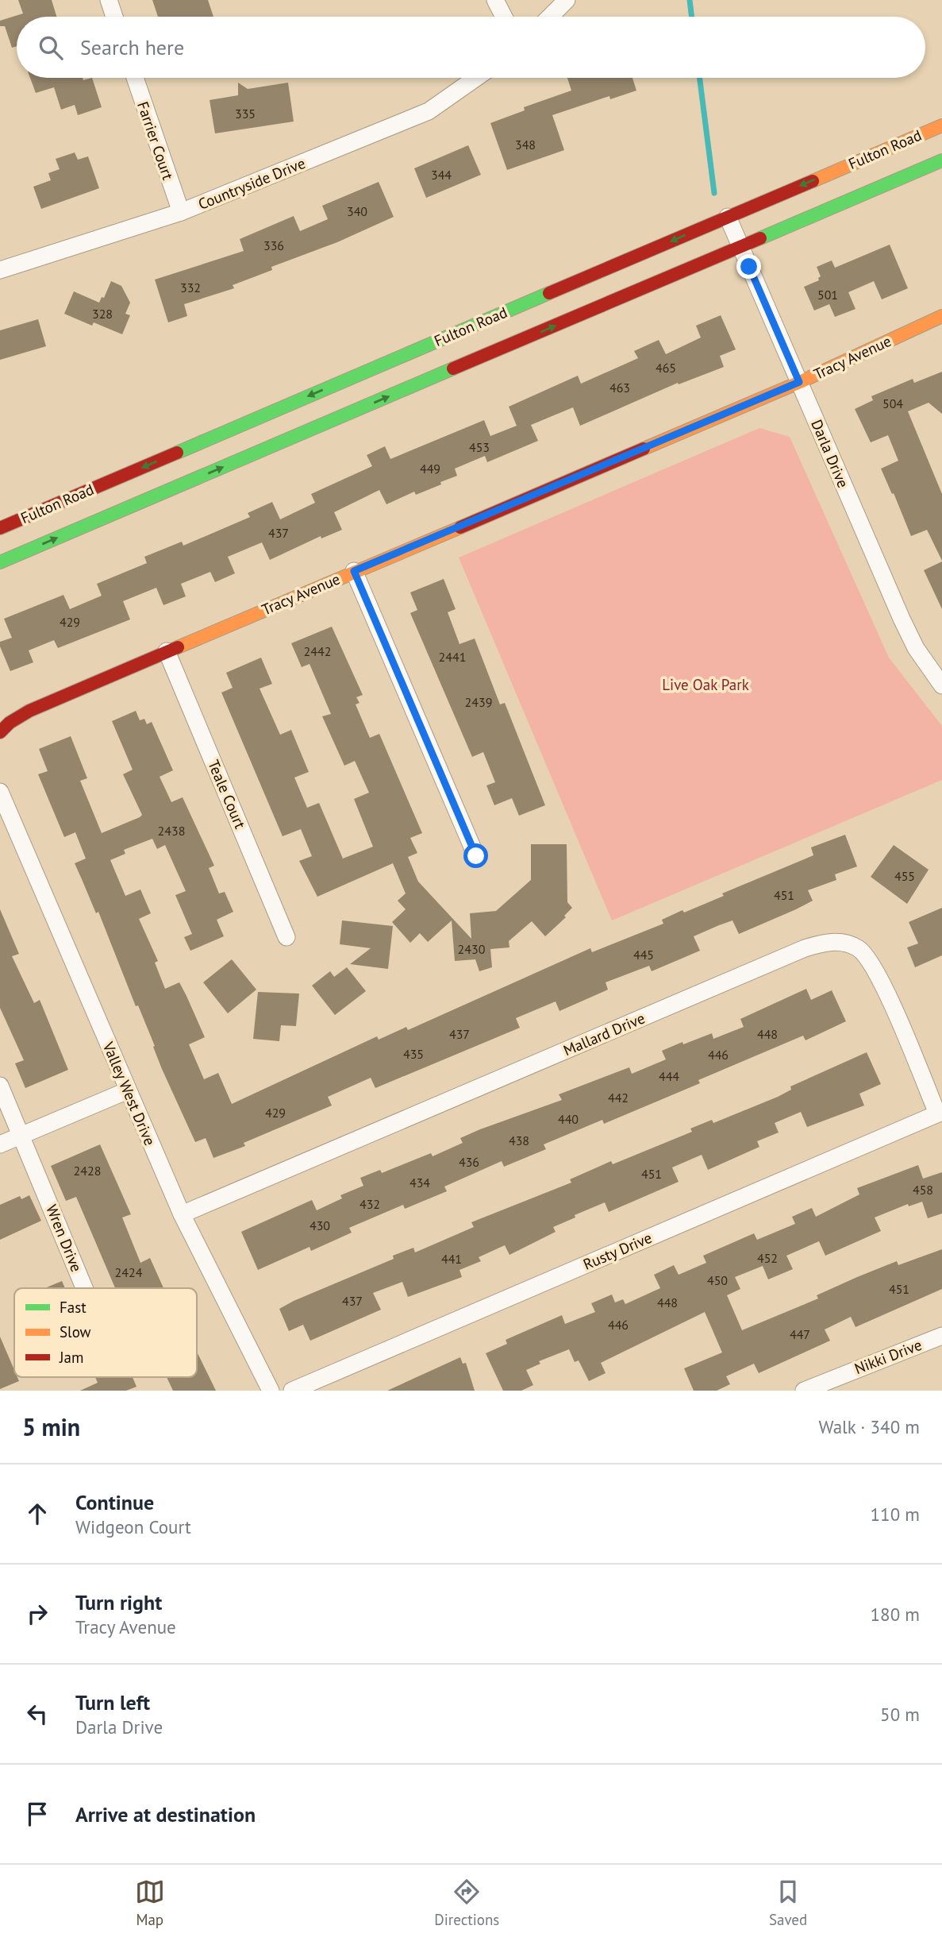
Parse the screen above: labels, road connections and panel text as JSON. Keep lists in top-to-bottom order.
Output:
{
  "streets": {
    "main road": ["Fulton Road", "Tracy Avenue"],
    "street": [
      "Farrier Court",
      "Countryside Drive",
      "Darla Drive",
      "Teale Court",
      "Mallard Drive",
      "Valley West Drive",
      "Wren Drive",
      "Rusty Drive",
      "Nikki Drive"
    ]
  },
  "crossings": [
    ["Farrier Court", "Countryside Drive"],
    ["Fulton Road", "Darla Drive"],
    ["Tracy Avenue", "Darla Drive"],
    ["Tracy Avenue", "Teale Court"],
    ["Mallard Drive", "Valley West Drive"],
    ["Mallard Drive", "Rusty Drive"]
  ],
  "parks": ["Live Oak Park"],
  "house_numbers": [
    "335",
    "348",
    "344",
    "340",
    "336",
    "332",
    "501",
    "328",
    "465",
    "463",
    "504",
    "453",
    "449",
    "437",
    "429",
    "2442",
    "2441",
    "2439",
    "2438",
    "455",
    "451",
    "2430",
    "445",
    "437",
    "448",
    "435",
    "446",
    "444",
    "442",
    "429",
    "440",
    "438",
    "436",
    "2428",
    "451",
    "434",
    "458",
    "432",
    "430",
    "452",
    "441",
    "2424",
    "450",
    "451",
    "437",
    "448",
    "446",
    "447"
  ],
  "legend": ["Fast", "Slow", "Jam"],
  "page": {
    "search": "Search here",
    "heading": ["5 min", "Walk · 340 m"],
    "list": [
      ["Continue", "Widgeon Court", "110 m"],
      ["Turn right", "Tracy Avenue", "180 m"],
      ["Turn left", "Darla Drive", "50 m"],
      "Arrive at destination"
    ],
    "nav": ["Map", "Directions", "Saved"]
  }
}
